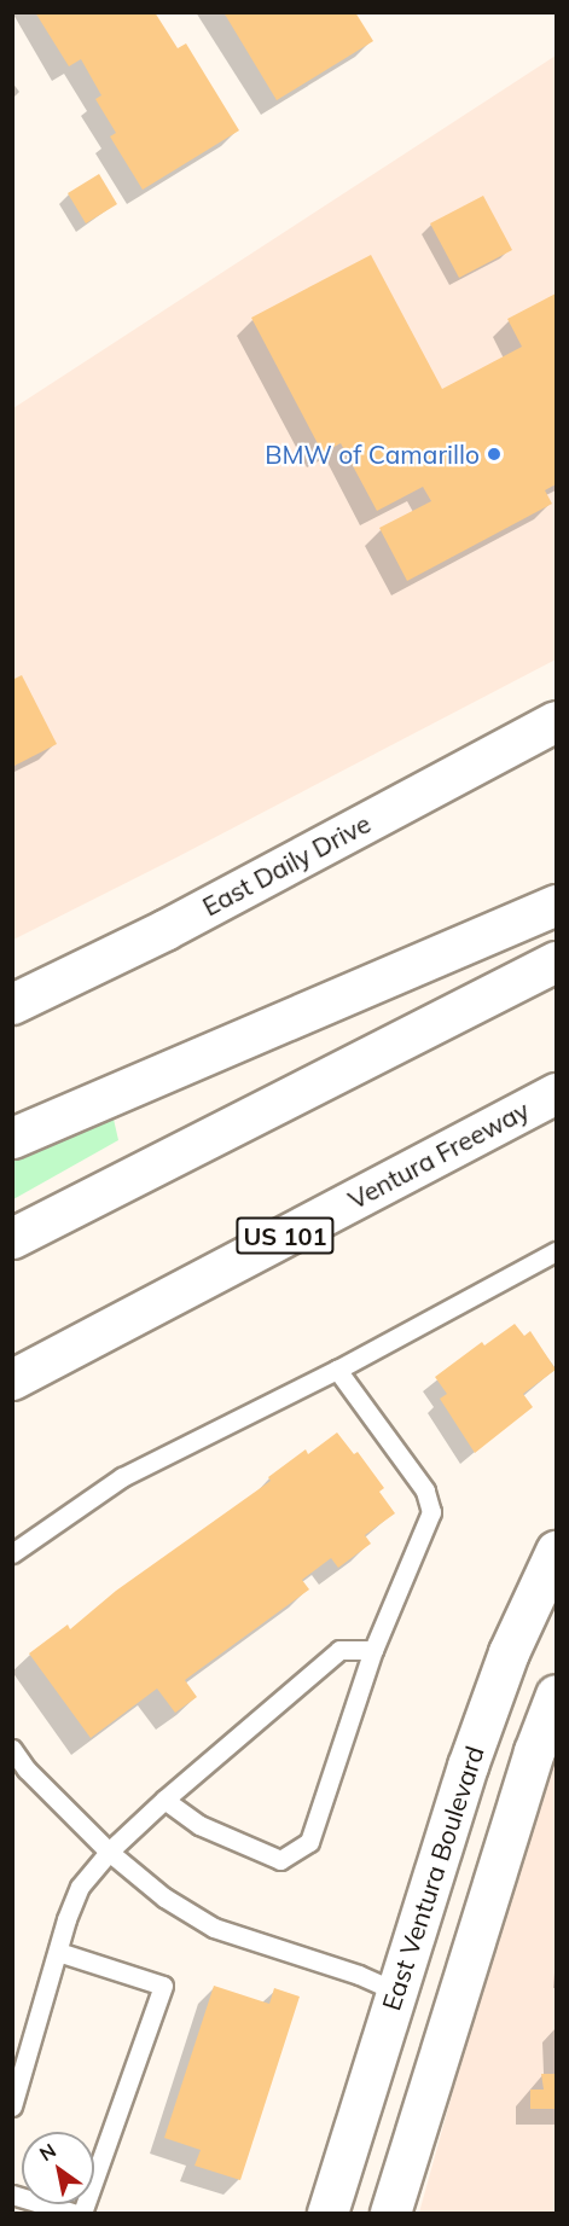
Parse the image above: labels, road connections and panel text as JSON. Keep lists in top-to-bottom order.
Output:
{
  "streets": {
    "main road": [
      "East Daily Drive",
      "Ventura Freeway",
      "US 101",
      "East Ventura Boulevard"
    ]
  },
  "places": ["BMW of Camarillo"],
  "north": "top left"
}
